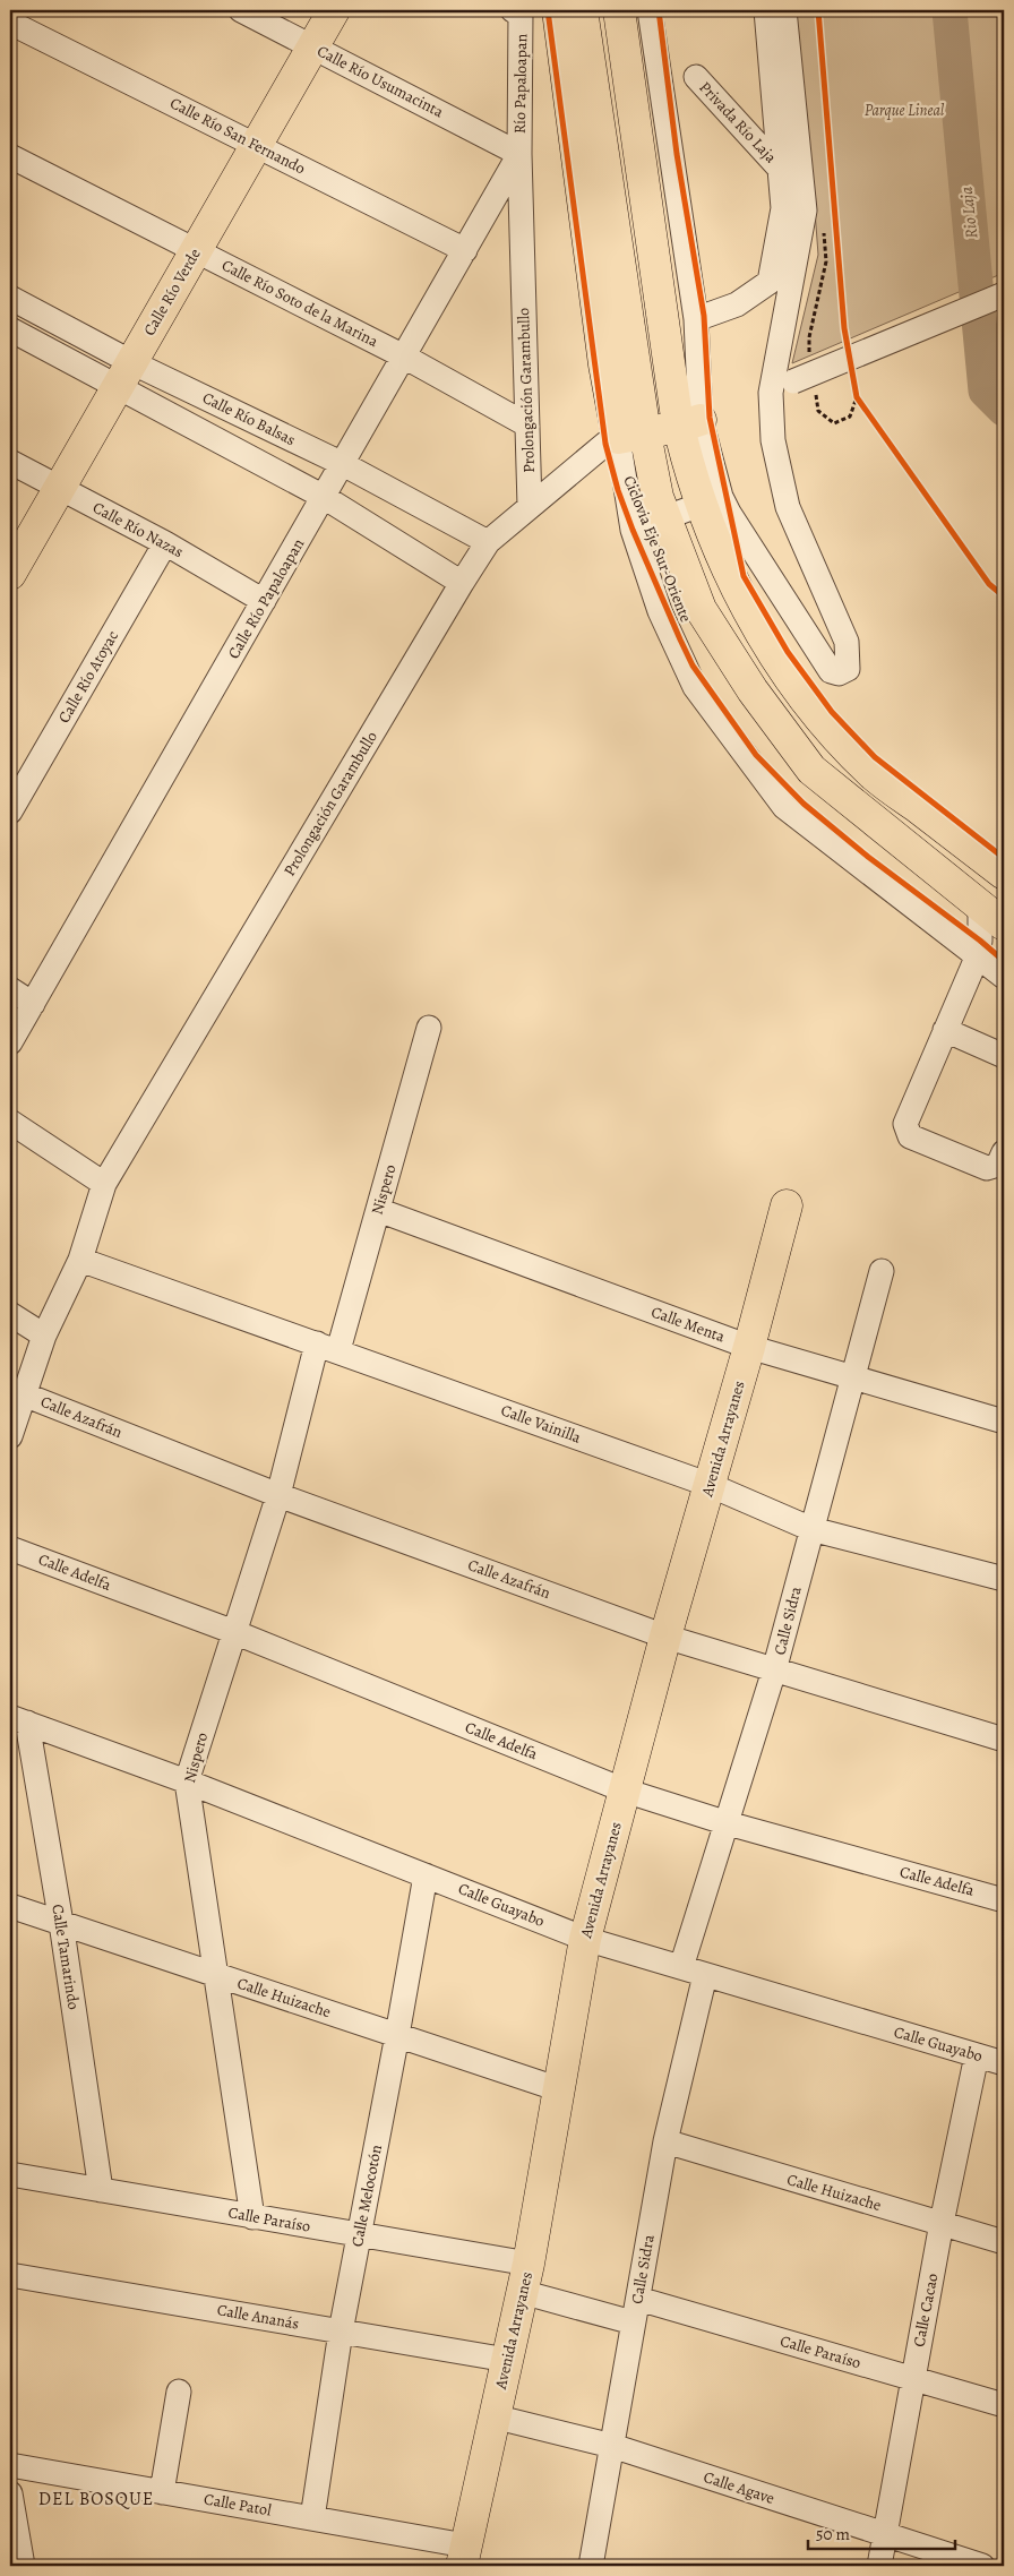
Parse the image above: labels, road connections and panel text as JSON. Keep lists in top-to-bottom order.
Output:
{
  "streets": {
    "main road": ["Calle Río Verde", "Avenida Arrayanes"],
    "street": [
      "Calle Río Usumacinta",
      "Río Papaloapan",
      "Privada Río Laja",
      "Calle Río San Fernando",
      "Calle Río Soto de la Marina",
      "Prolongación Garambullo",
      "Calle Río Balsas",
      "Calle Río Nazas",
      "Calle Río Papaloapan",
      "Calle Río Atoyac",
      "Nispero",
      "Calle Menta",
      "Calle Azafrán",
      "Calle Vainilla",
      "Calle Adelfa",
      "Calle Sidra",
      "Calle Guayabo",
      "Calle Tamarindo",
      "Calle Huizache",
      "Calle Melocotón",
      "Calle Paraíso",
      "Calle Cacao",
      "Calle Ananás",
      "Calle Agave",
      "Calle Patol"
    ],
    "cycle path": ["Ciclovia Eje Sur-Oriente"]
  },
  "crossings": [
    ["Calle Río Usumacinta", "Río Papaloapan"],
    ["Calle Río Usumacinta", "Calle Río Verde"],
    ["Calle Río Usumacinta", "Prolongación Garambullo"],
    ["Calle Río Usumacinta", "Calle Río Papaloapan"],
    ["Río Papaloapan", "Prolongación Garambullo"],
    ["Río Papaloapan", "Calle Río Papaloapan"],
    ["Calle Río San Fernando", "Calle Río Verde"],
    ["Calle Río San Fernando", "Calle Río Papaloapan"],
    ["Calle Río Verde", "Calle Río Soto de la Marina"],
    ["Calle Río Verde", "Calle Río Balsas"],
    ["Calle Río Verde", "Calle Río Nazas"],
    ["Calle Río Soto de la Marina", "Prolongación Garambullo"],
    ["Calle Río Soto de la Marina", "Calle Río Papaloapan"],
    ["Prolongación Garambullo", "Calle Río Balsas"],
    ["Prolongación Garambullo", "Calle Río Papaloapan"],
    ["Prolongación Garambullo", "Calle Azafrán"],
    ["Prolongación Garambullo", "Calle Vainilla"],
    ["Calle Río Balsas", "Calle Río Papaloapan"],
    ["Calle Río Nazas", "Calle Río Papaloapan"],
    ["Calle Río Nazas", "Calle Río Atoyac"],
    ["Nispero", "Calle Menta"],
    ["Nispero", "Calle Azafrán"],
    ["Nispero", "Calle Vainilla"],
    ["Nispero", "Calle Adelfa"],
    ["Nispero", "Calle Guayabo"],
    ["Nispero", "Calle Huizache"],
    ["Nispero", "Calle Paraíso"],
    ["Calle Menta", "Avenida Arrayanes"],
    ["Calle Menta", "Calle Sidra"],
    ["Calle Azafrán", "Avenida Arrayanes"],
    ["Calle Azafrán", "Calle Sidra"],
    ["Calle Vainilla", "Avenida Arrayanes"],
    ["Calle Vainilla", "Calle Sidra"],
    ["Avenida Arrayanes", "Calle Adelfa"],
    ["Avenida Arrayanes", "Calle Guayabo"],
    ["Avenida Arrayanes", "Calle Huizache"],
    ["Avenida Arrayanes", "Calle Paraíso"],
    ["Avenida Arrayanes", "Calle Ananás"],
    ["Avenida Arrayanes", "Calle Agave"],
    ["Avenida Arrayanes", "Calle Patol"],
    ["Calle Adelfa", "Calle Sidra"],
    ["Calle Sidra", "Calle Guayabo"],
    ["Calle Sidra", "Calle Huizache"],
    ["Calle Sidra", "Calle Paraíso"],
    ["Calle Sidra", "Calle Agave"],
    ["Calle Guayabo", "Calle Tamarindo"],
    ["Calle Guayabo", "Calle Melocotón"],
    ["Calle Guayabo", "Calle Cacao"],
    ["Calle Tamarindo", "Calle Huizache"],
    ["Calle Tamarindo", "Calle Paraíso"],
    ["Calle Huizache", "Calle Melocotón"],
    ["Calle Huizache", "Calle Cacao"],
    ["Calle Melocotón", "Calle Paraíso"],
    ["Calle Melocotón", "Calle Ananás"],
    ["Calle Melocotón", "Calle Patol"],
    ["Calle Paraíso", "Calle Cacao"],
    ["Calle Cacao", "Calle Agave"]
  ],
  "districts": ["DEL BOSQUE"],
  "water": ["Rio Laja"],
  "parks": ["Parque Lineal"],
  "scale_bar": "50 m"
}
